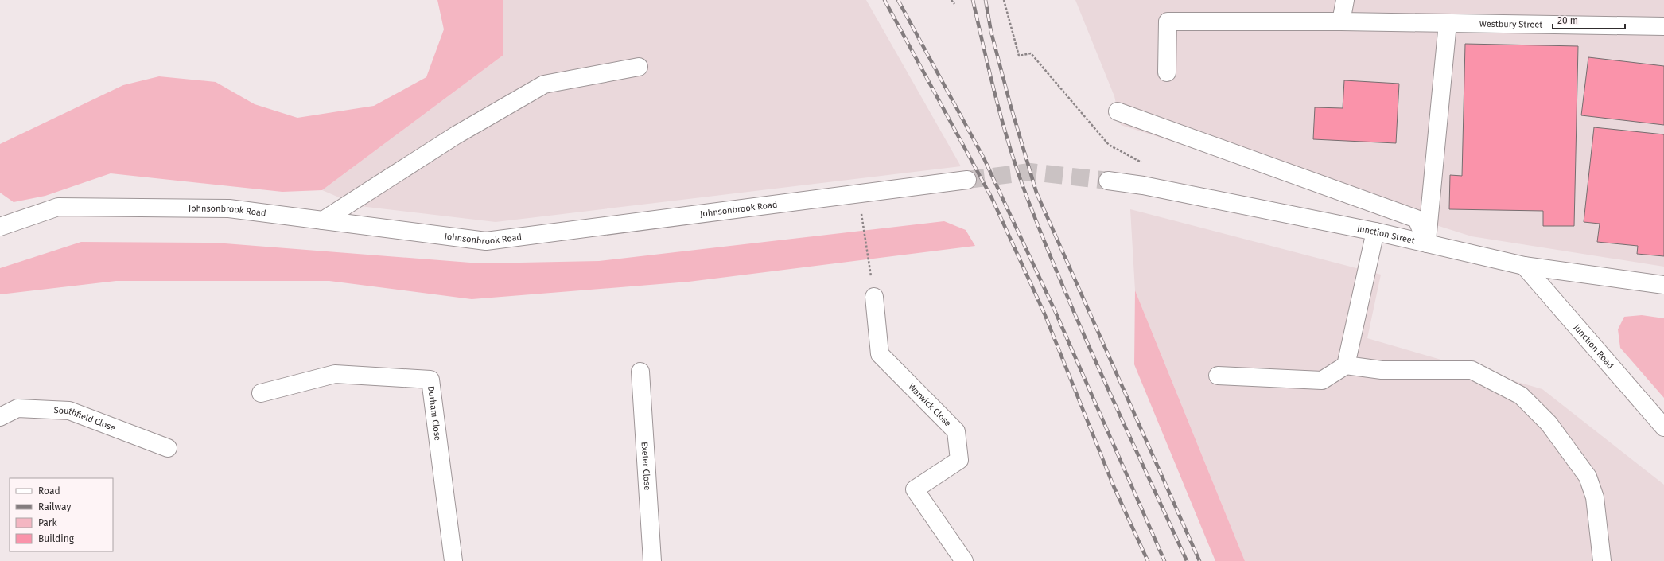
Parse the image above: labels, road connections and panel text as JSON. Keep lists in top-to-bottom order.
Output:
{
  "streets": {
    "street": [
      "Westbury Street",
      "Johnsonbrook Road",
      "Junction Street",
      "Junction Road",
      "Warwick Close",
      "Durham Close",
      "Southfield Close",
      "Exeter Close"
    ]
  },
  "crossings": [
    ["Junction Street", "Junction Road"]
  ],
  "legend": [
    "Road",
    "Railway",
    "Park",
    "Building"
  ],
  "scale_bar": "20 m"
}
